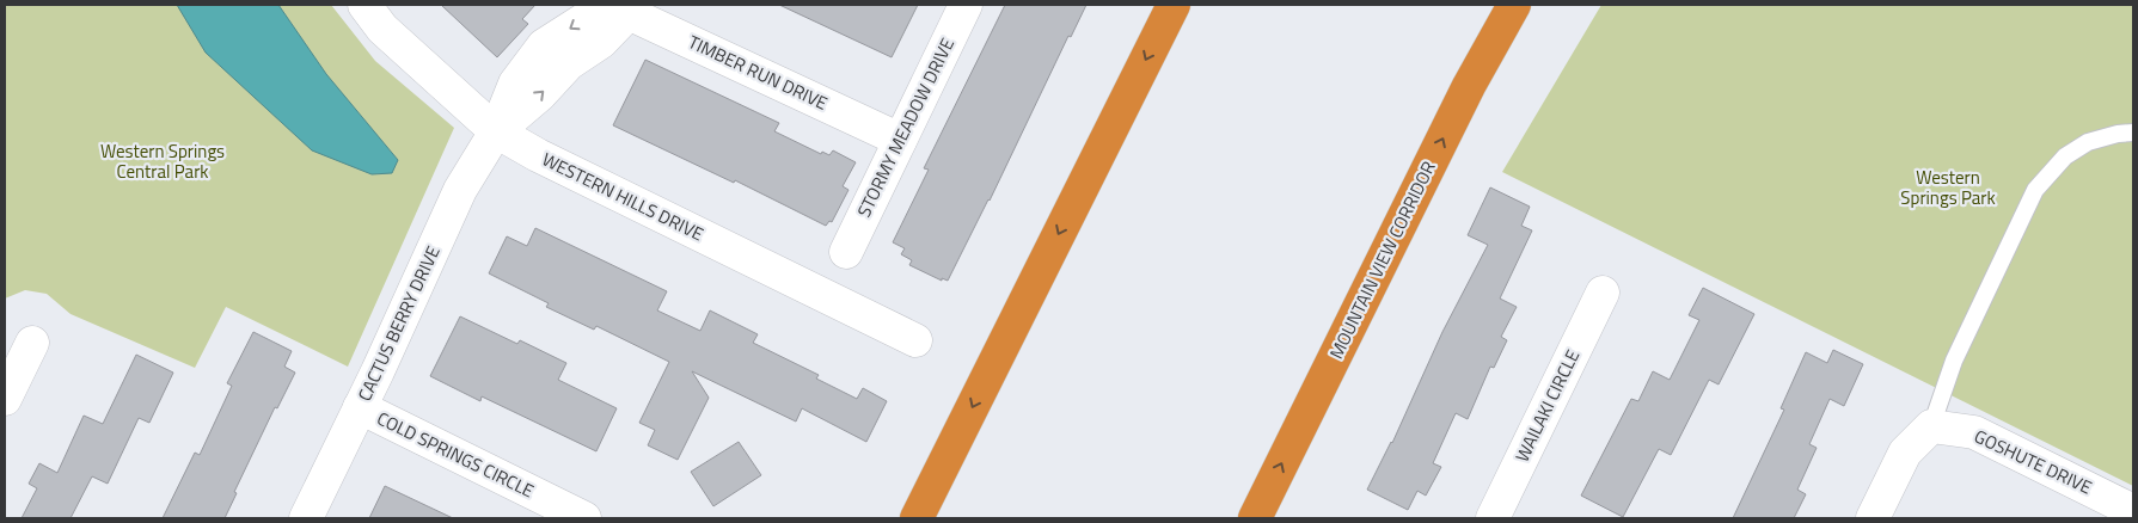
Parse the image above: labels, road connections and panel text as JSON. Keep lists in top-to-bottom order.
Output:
{
  "streets": {
    "highway": ["MOUNTAIN VIEW CORRIDOR"],
    "street": [
      "TIMBER RUN DRIVE",
      "STORMY MEADOW DRIVE",
      "WESTERN HILLS DRIVE",
      "CACTUS BERRY DRIVE",
      "WAILAKI CIRCLE",
      "COLD SPRINGS CIRCLE",
      "GOSHUTE DRIVE"
    ]
  },
  "crossings": [
    ["TIMBER RUN DRIVE", "STORMY MEADOW DRIVE"],
    ["TIMBER RUN DRIVE", "CACTUS BERRY DRIVE"],
    ["WESTERN HILLS DRIVE", "CACTUS BERRY DRIVE"],
    ["CACTUS BERRY DRIVE", "COLD SPRINGS CIRCLE"]
  ],
  "one_way": ["MOUNTAIN VIEW CORRIDOR"],
  "parks": ["Western Springs Central Park", "Western Springs Park"]
}
